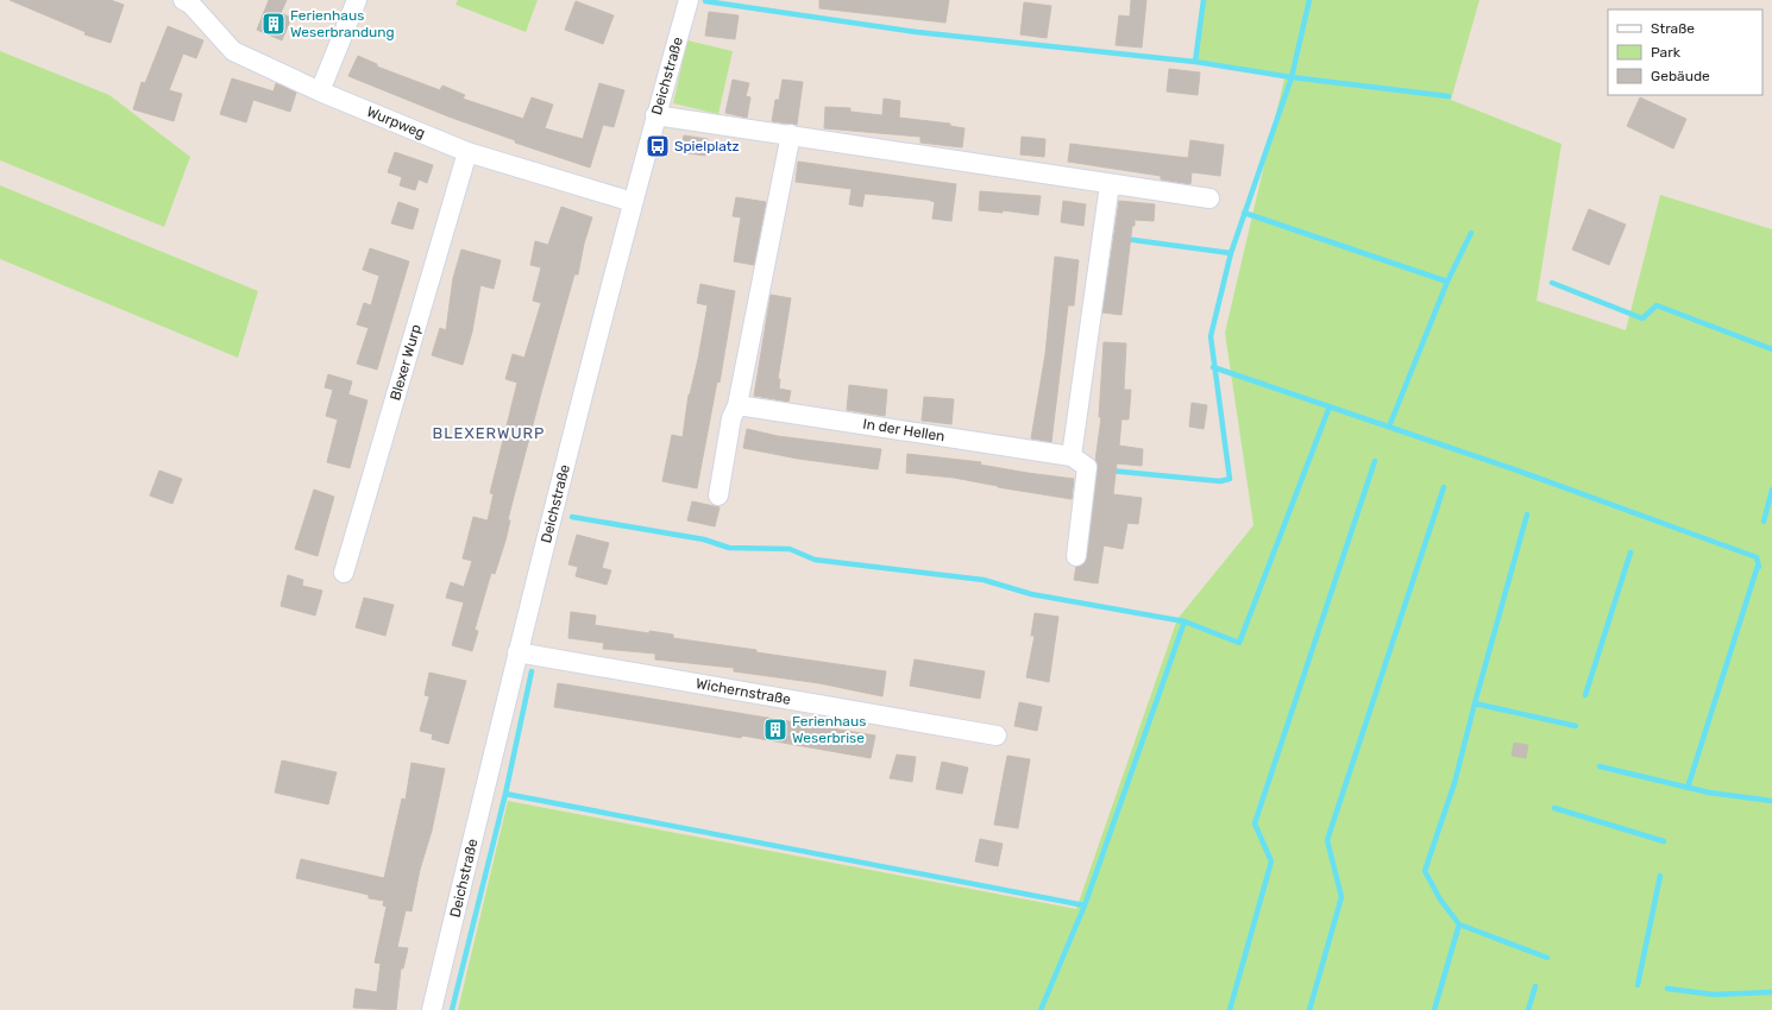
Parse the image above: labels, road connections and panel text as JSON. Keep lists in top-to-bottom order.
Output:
{
  "streets": {
    "street": [
      "Deichstraße",
      "Wurpweg",
      "Blexer Wurp",
      "In der Hellen",
      "Wichernstraße"
    ]
  },
  "crossings": [
    ["Deichstraße", "Wurpweg"],
    ["Deichstraße", "Wichernstraße"],
    ["Wurpweg", "Blexer Wurp"]
  ],
  "districts": ["BLEXERWURP"],
  "places": {
    "building": ["Ferienhaus Weserbrandung", "Ferienhaus Weserbrise"],
    "bus stop": ["Spielplatz"]
  },
  "legend": ["Straße", "Park", "Gebäude"]
}
